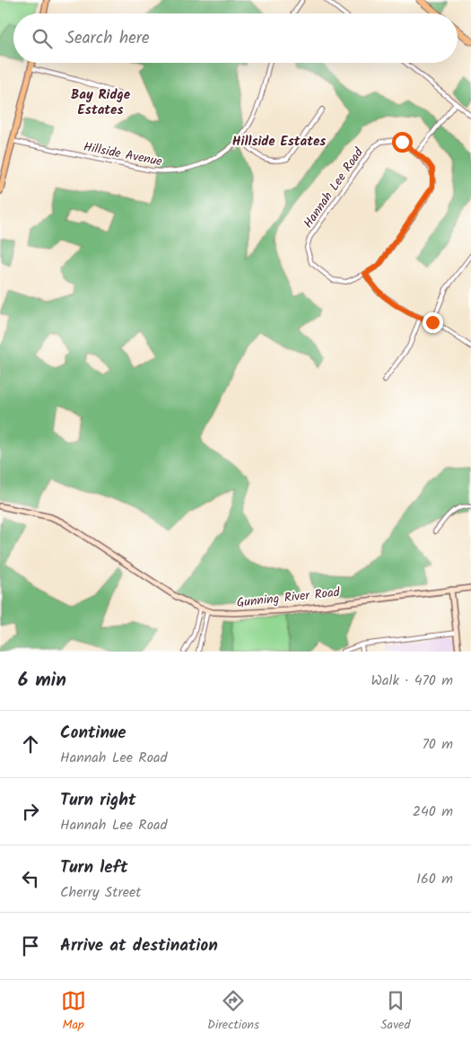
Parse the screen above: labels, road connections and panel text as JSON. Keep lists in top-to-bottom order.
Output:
{
  "streets": {
    "street": ["Hillside Avenue", "Hannah Lee Road", "Gunning River Road"]
  },
  "districts": ["Bay Ridge Estates", "Hillside Estates"],
  "page": {
    "search": "Search here",
    "heading": ["6 min", "Walk · 470 m"],
    "list": [
      ["Continue", "Hannah Lee Road", "70 m"],
      ["Turn right", "Hannah Lee Road", "240 m"],
      ["Turn left", "Cherry Street", "160 m"],
      "Arrive at destination"
    ],
    "nav": ["Map", "Directions", "Saved"]
  }
}
